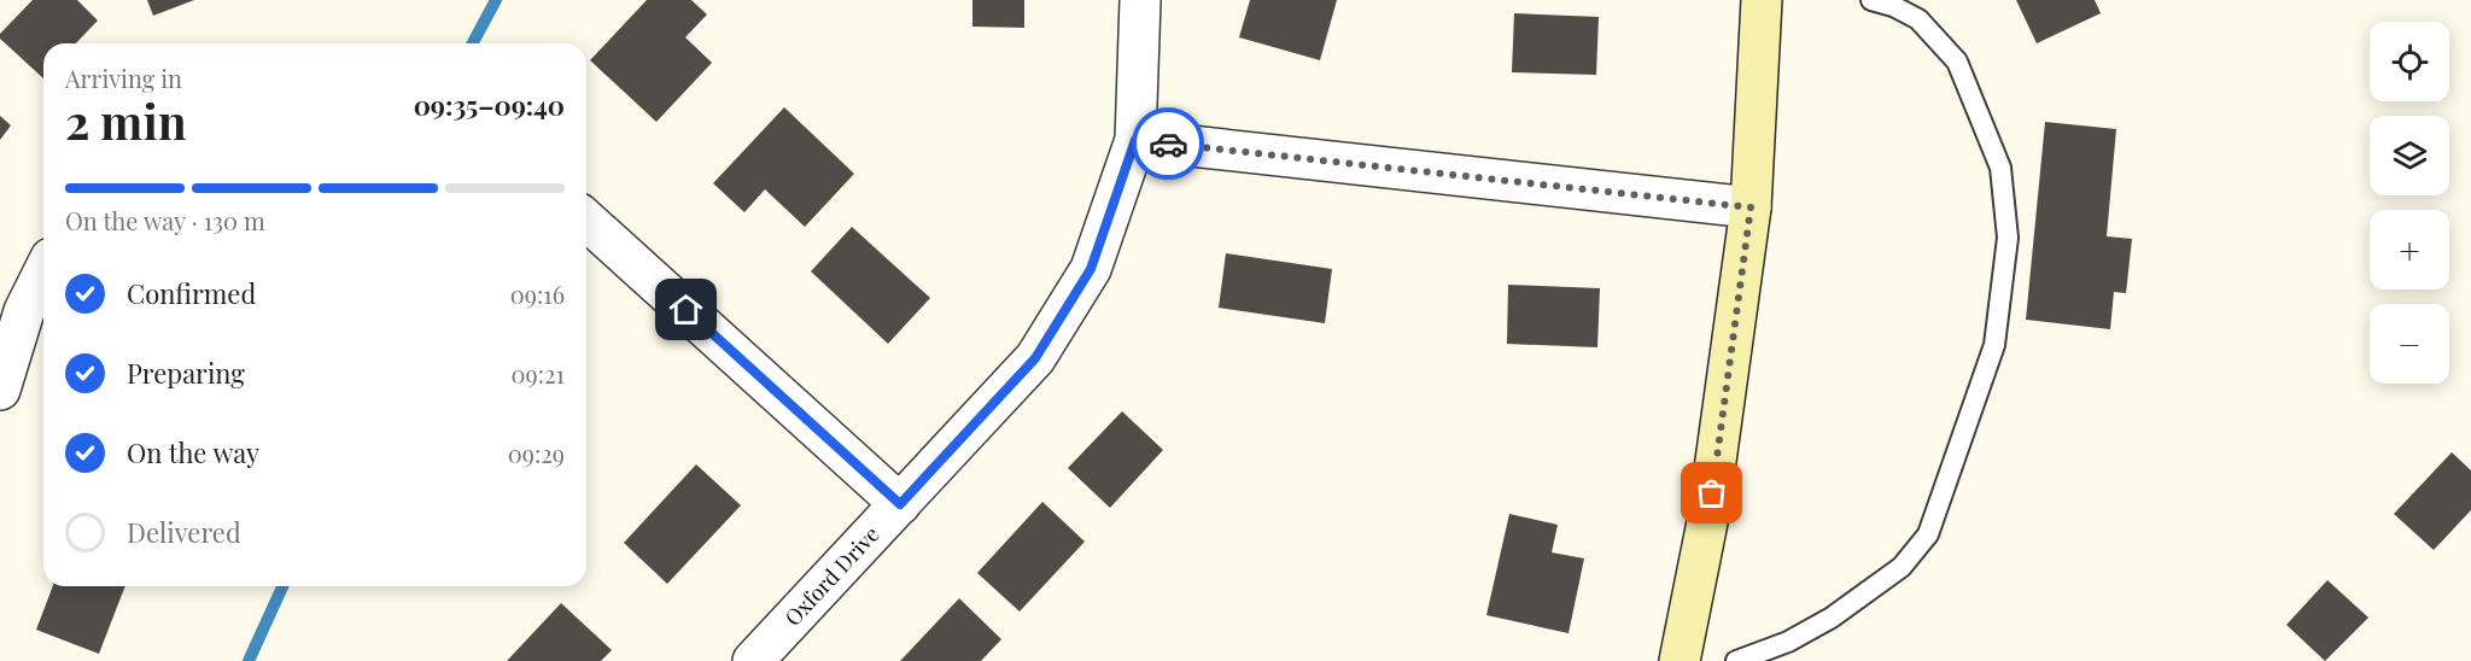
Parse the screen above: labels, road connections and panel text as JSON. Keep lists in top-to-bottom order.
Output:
{
  "streets": {
    "street": ["Oxford Drive"]
  },
  "page": {
    "map_buttons": ["+", "−"],
    "heading": ["2 min", "Arriving in", "09:35–09:40"],
    "bar": "On the way · 130 m",
    "list": [
      ["Confirmed", "09:16"],
      ["Preparing", "09:21"],
      ["On the way", "09:29"],
      "Delivered"
    ]
  }
}
